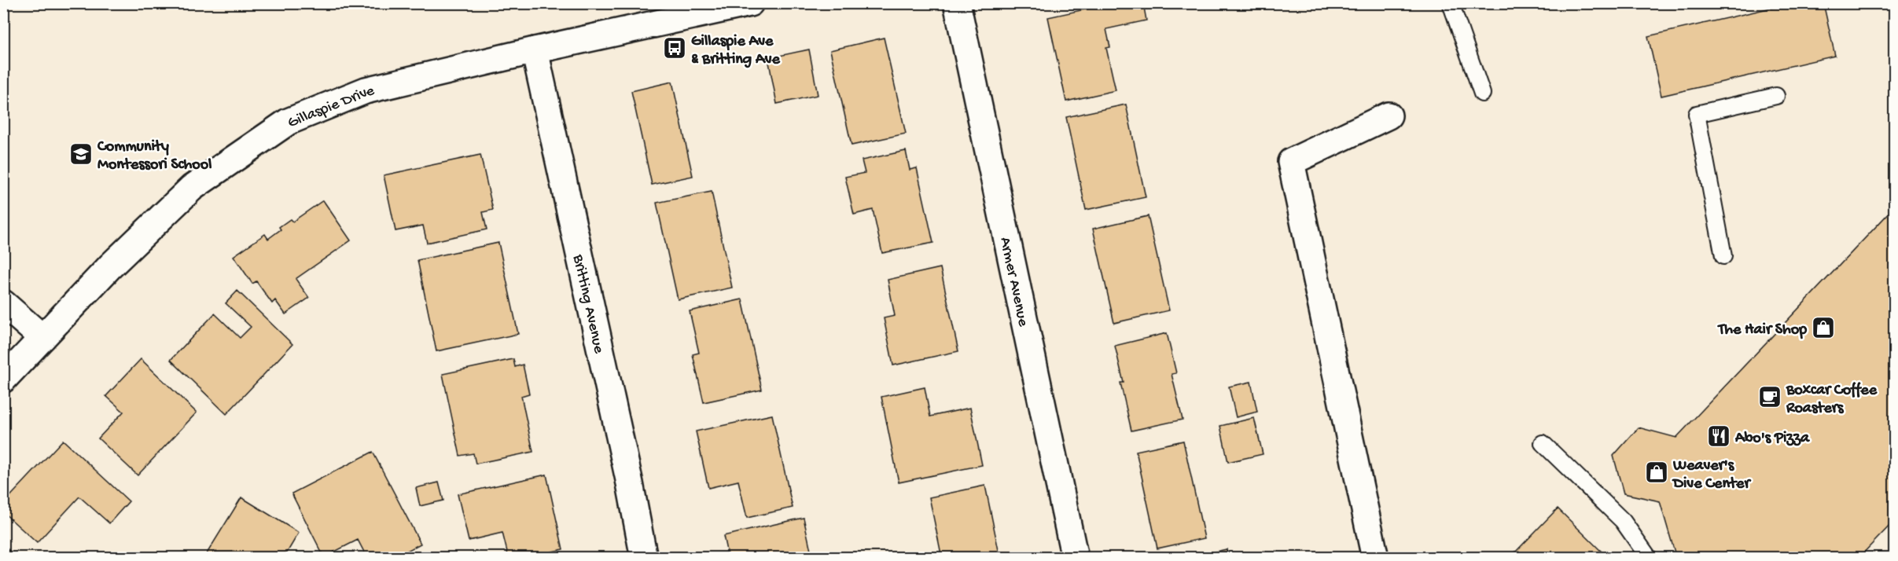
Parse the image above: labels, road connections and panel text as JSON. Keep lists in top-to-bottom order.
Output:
{
  "streets": {
    "street": ["Gillaspie Drive", "Armer Avenue", "Britting Avenue"]
  },
  "crossings": [
    ["Gillaspie Drive", "Britting Avenue"]
  ],
  "places": {
    "bus stop": ["Gillaspie Ave & Britting Ave"],
    "school or university": ["Community Montessori School"],
    "shop": ["The Hair Shop", "Weaver's Dive Center"],
    "cafe": ["Boxcar Coffee Roasters"],
    "restaurant": ["Abo's Pizza"]
  }
}
